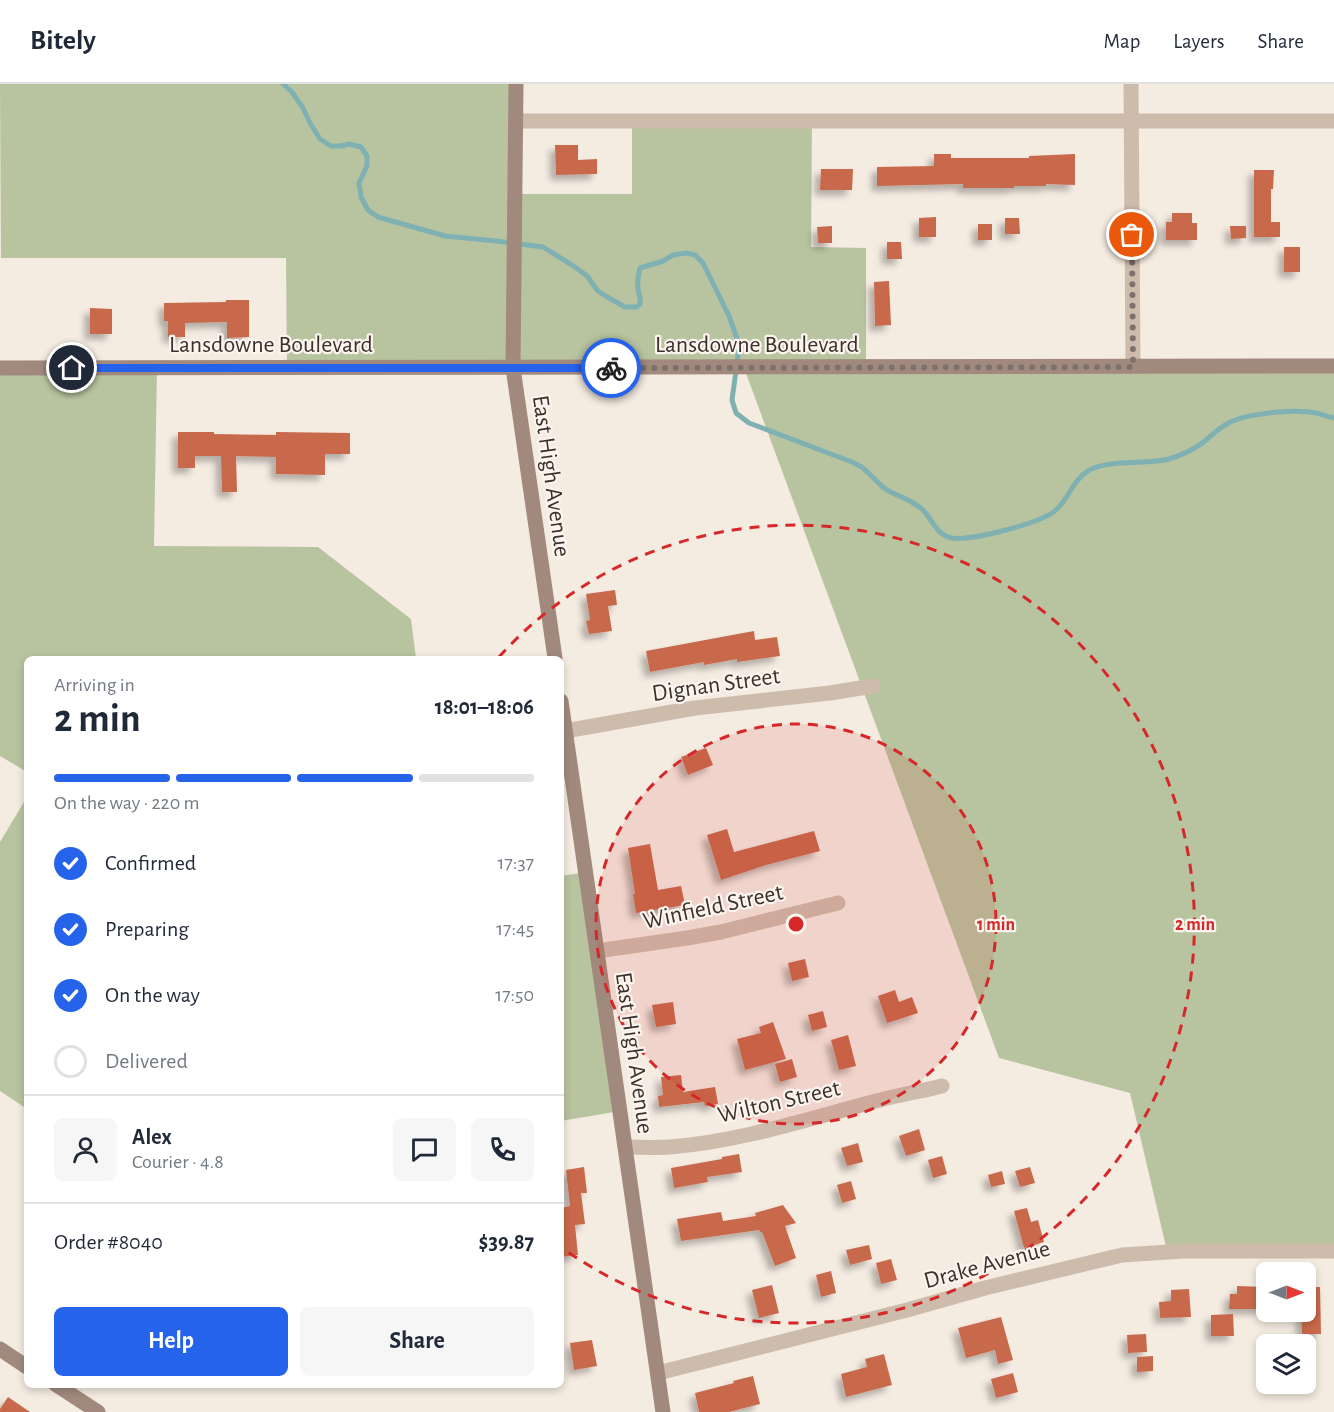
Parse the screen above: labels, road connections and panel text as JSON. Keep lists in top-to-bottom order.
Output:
{
  "streets": {
    "street": [
      "Lansdowne Boulevard",
      "East High Avenue",
      "Dignan Street",
      "Winfield Street",
      "Wilton Street",
      "Drake Avenue"
    ]
  },
  "crossings": [
    ["Lansdowne Boulevard", "East High Avenue"],
    ["East High Avenue", "Dignan Street"],
    ["East High Avenue", "Winfield Street"],
    ["East High Avenue", "Wilton Street"],
    ["East High Avenue", "Drake Avenue"]
  ],
  "north": "right",
  "page": {
    "header": "Bitely",
    "nav": ["Map", "Layers", "Share"],
    "heading": ["2 min", "Arriving in", "18:01–18:06"],
    "panel": [
      "Alex",
      "Courier · 4.8",
      "Order #8040",
      "$39.87"
    ],
    "bar": "On the way · 220 m",
    "list": [
      ["Confirmed", "17:37"],
      ["Preparing", "17:45"],
      ["On the way", "17:50"],
      "Delivered"
    ],
    "buttons": ["Help", "Share"]
  },
  "rings": ["1 min", "2 min"]
}
